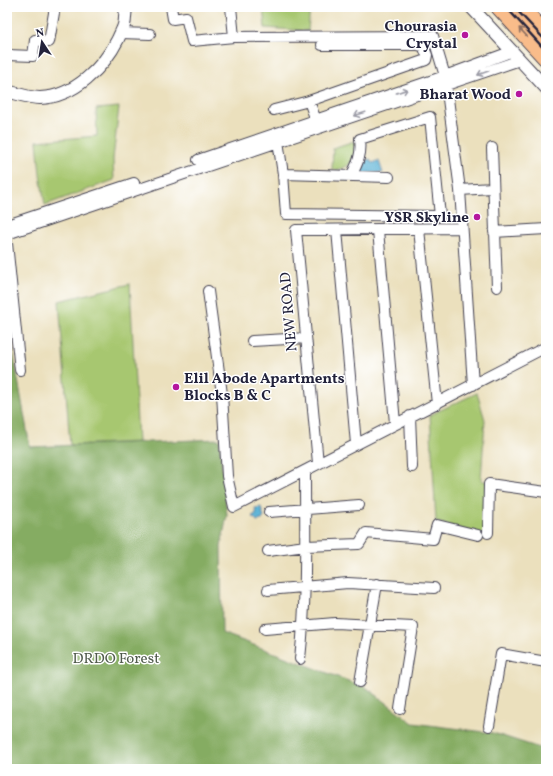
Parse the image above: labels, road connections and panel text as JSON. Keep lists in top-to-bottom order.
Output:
{
  "streets": {
    "street": ["NEW ROAD"]
  },
  "parks": ["DRDO Forest"],
  "places": [
    "Chourasia Crystal",
    "Bharat Wood",
    "YSR Skyline",
    "Elil Abode Apartments Blocks B & C"
  ],
  "north": "top"
}
